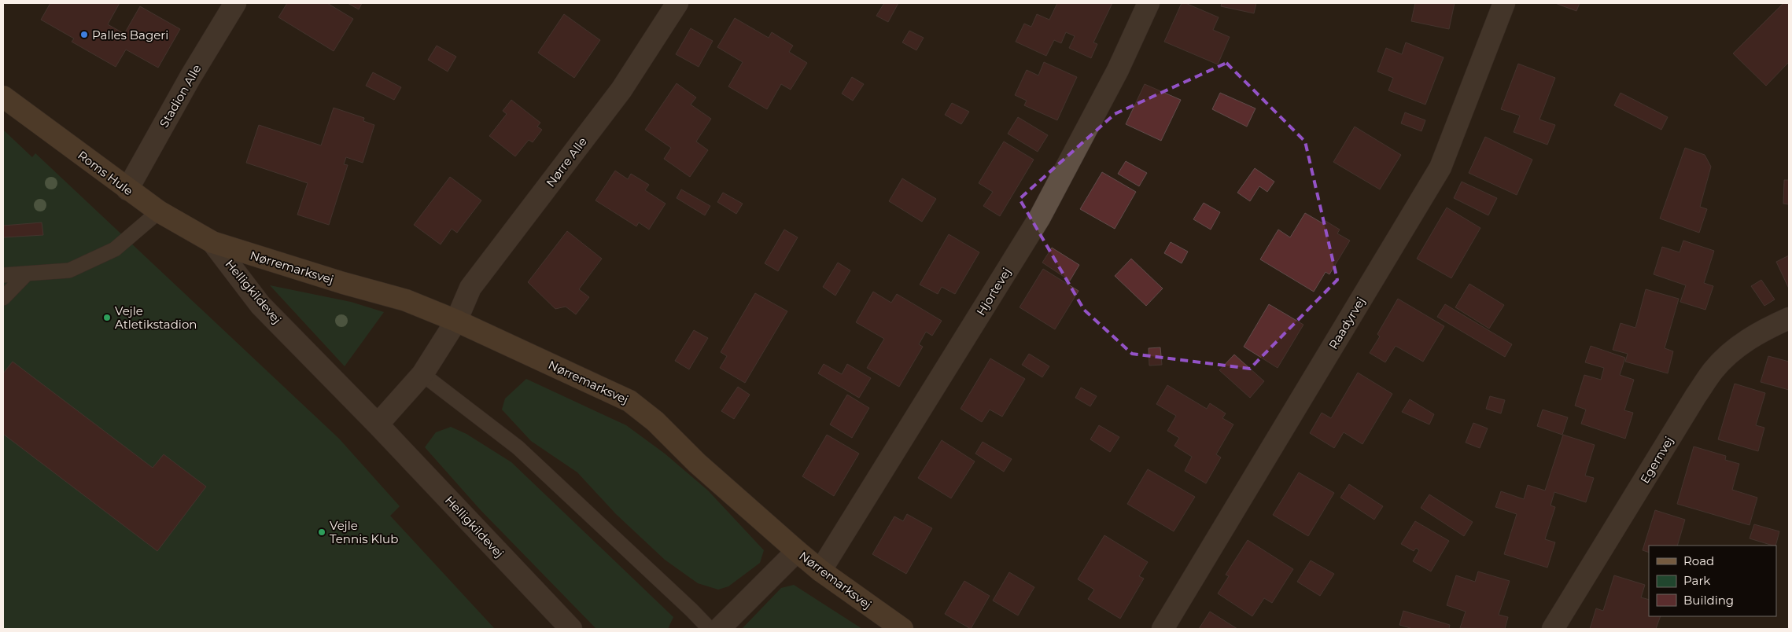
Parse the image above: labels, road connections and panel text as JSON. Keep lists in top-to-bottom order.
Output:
{
  "streets": {
    "street": [
      "Stadion Alle",
      "Nørre Alle",
      "Roms Hule",
      "Nørremarksvej",
      "Helligkildevej",
      "Hjortevej",
      "Raadyrvej",
      "Egernvej"
    ]
  },
  "crossings": [
    ["Stadion Alle", "Roms Hule"],
    ["Nørre Alle", "Nørremarksvej"],
    ["Roms Hule", "Nørremarksvej"],
    ["Roms Hule", "Helligkildevej"],
    ["Nørremarksvej", "Helligkildevej"],
    ["Nørremarksvej", "Hjortevej"]
  ],
  "places": ["Palles Bageri", "Vejle Atletikstadion", "Vejle Tennis Klub"],
  "legend": ["Road", "Park", "Building"]
}
